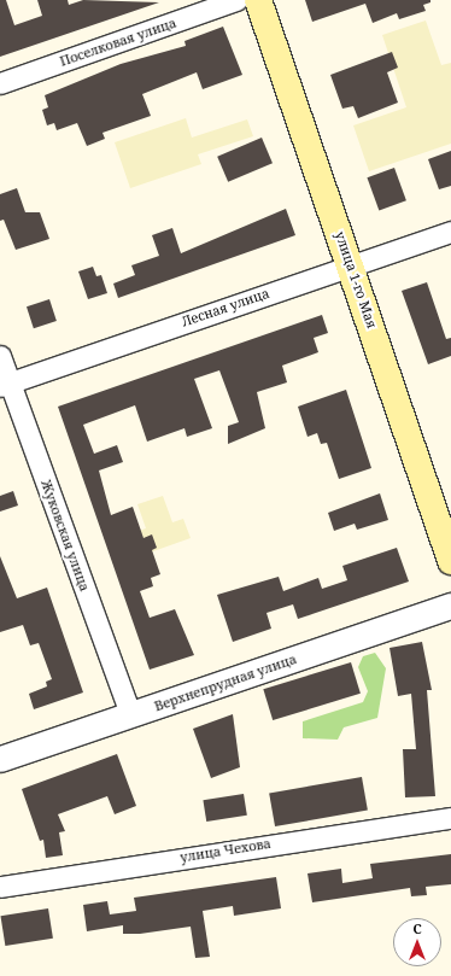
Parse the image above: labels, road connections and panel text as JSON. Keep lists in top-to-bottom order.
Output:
{
  "streets": {
    "main road": ["улица 1-го Мая"],
    "street": [
      "Поселковая улица",
      "Лесная улица",
      "Жуковская улица",
      "Верхнепрудная улица",
      "улица Чехова"
    ]
  },
  "crossings": [
    ["улица 1-го Мая", "Лесная улица"],
    ["Лесная улица", "Жуковская улица"],
    ["Жуковская улица", "Верхнепрудная улица"]
  ],
  "north": "top"
}
